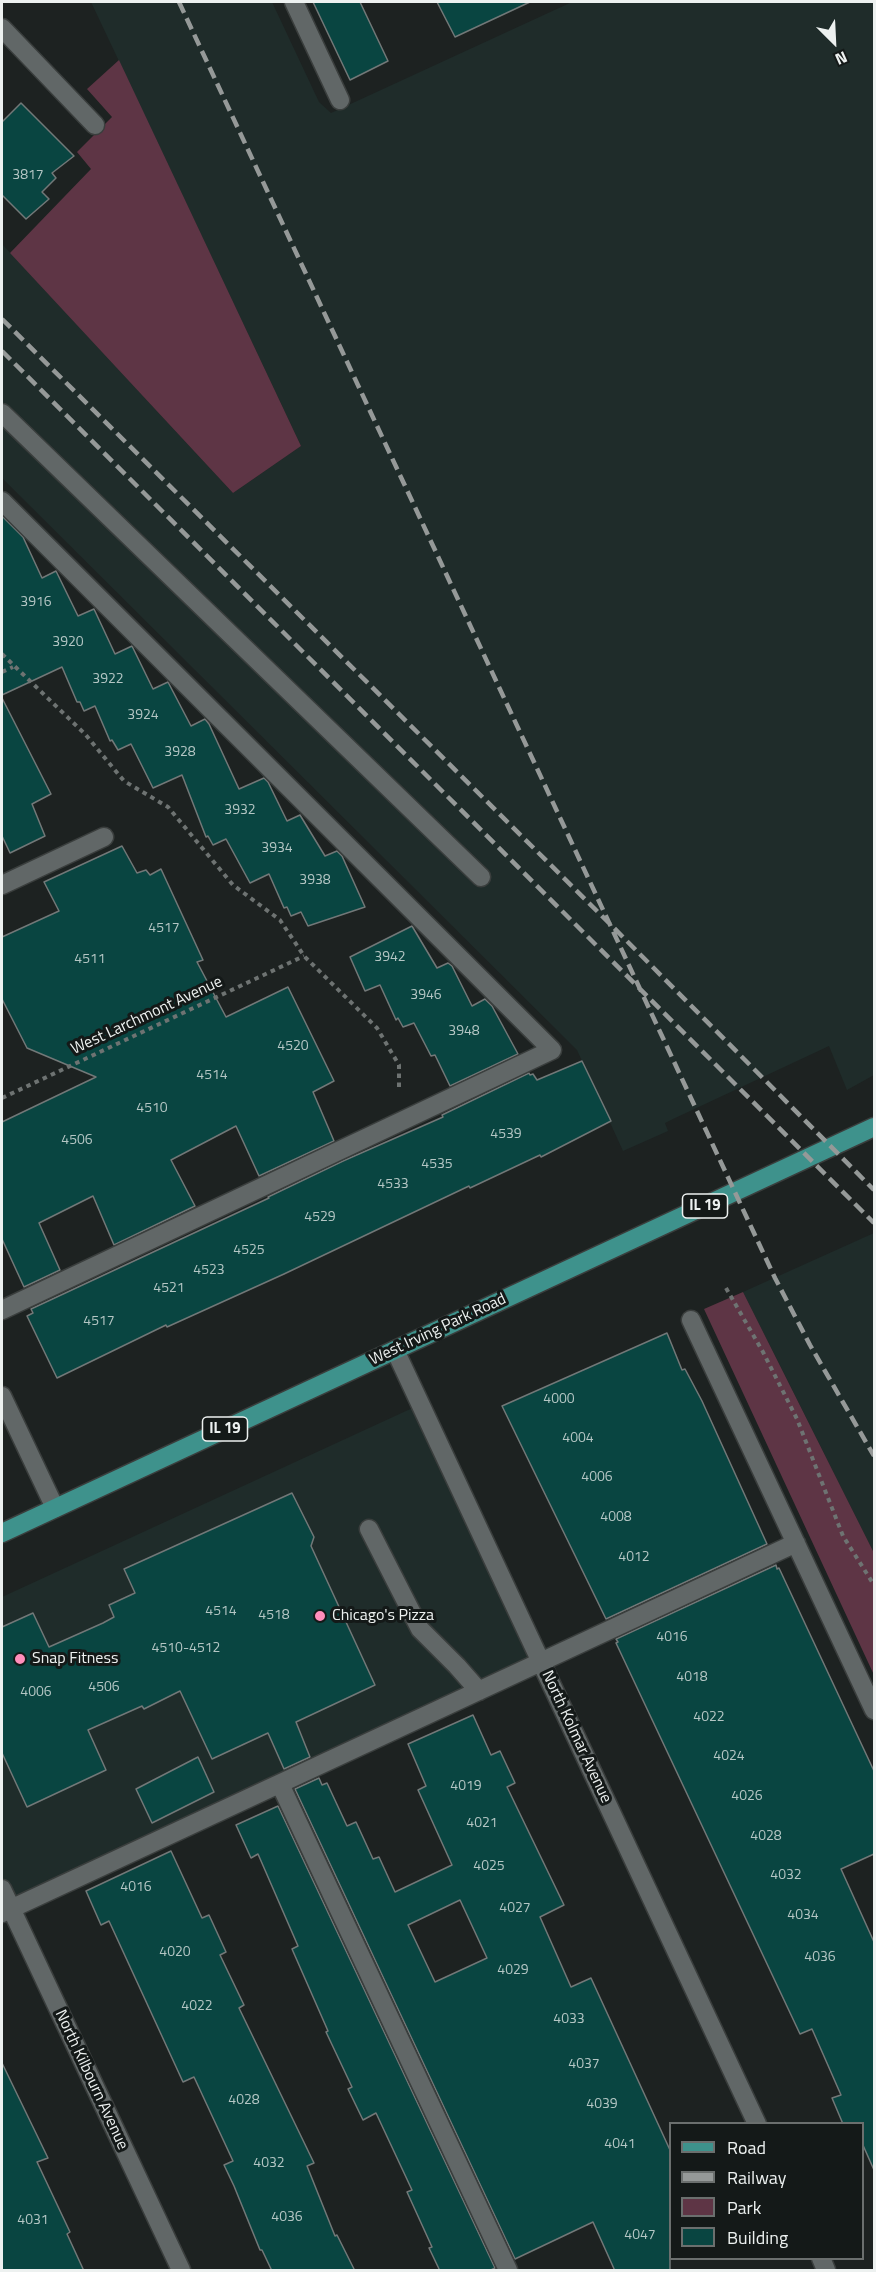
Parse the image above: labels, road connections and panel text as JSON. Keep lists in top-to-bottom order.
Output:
{
  "streets": {
    "main road": ["IL 19", "West Irving Park Road"],
    "street": ["North Kolmar Avenue", "North Kilbourn Avenue"],
    "path": ["West Larchmont Avenue"]
  },
  "crossings": [
    ["West Irving Park Road", "North Kolmar Avenue"]
  ],
  "places": ["Chicago's Pizza", "Snap Fitness"],
  "house_numbers": [
    "3817",
    "3916",
    "3920",
    "3922",
    "3924",
    "3928",
    "3932",
    "3934",
    "3938",
    "4517",
    "3942",
    "4511",
    "3946",
    "3948",
    "4520",
    "4514",
    "4510",
    "4539",
    "4506",
    "4535",
    "4533",
    "4529",
    "4525",
    "4523",
    "4521",
    "4517",
    "4000",
    "4004",
    "4006",
    "4008",
    "4012",
    "4514",
    "4518",
    "4016",
    "4510-4512",
    "4018",
    "4506",
    "4006",
    "4022",
    "4024",
    "4019",
    "4026",
    "4021",
    "4028",
    "4025",
    "4032",
    "4016",
    "4027",
    "4034",
    "4020",
    "4036",
    "4029",
    "4022",
    "4033",
    "4037",
    "4028",
    "4039",
    "4041",
    "4032",
    "4036",
    "4031",
    "4047"
  ],
  "legend": [
    "Road",
    "Railway",
    "Park",
    "Building"
  ],
  "north": "bottom right"
}
